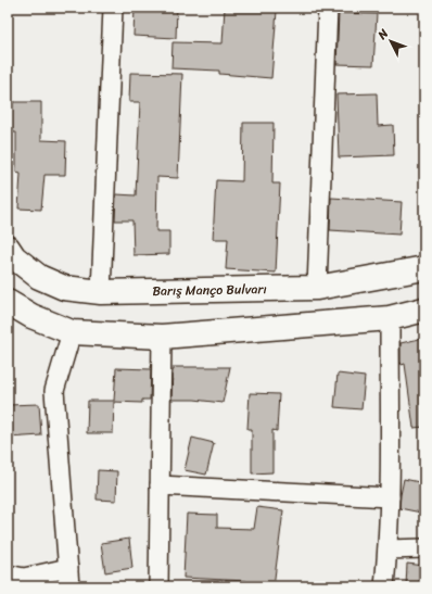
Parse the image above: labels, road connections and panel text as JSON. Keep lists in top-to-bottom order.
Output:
{
  "streets": {
    "main road": ["Barış Manço Bulvarı"]
  },
  "north": "top left"
}
